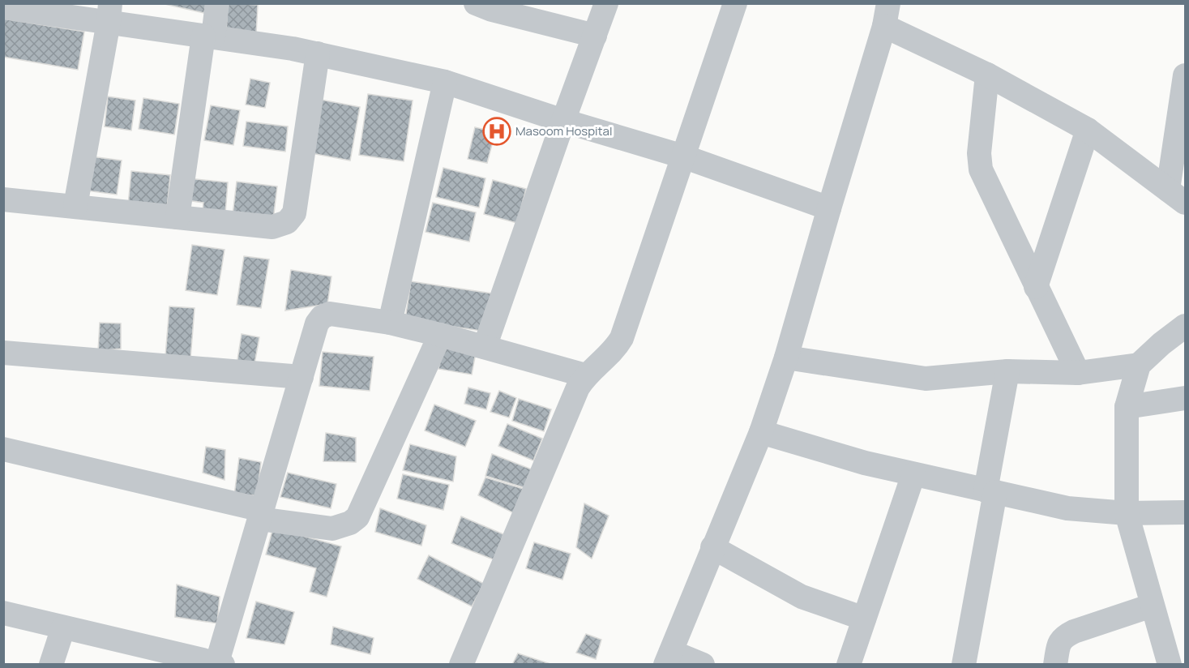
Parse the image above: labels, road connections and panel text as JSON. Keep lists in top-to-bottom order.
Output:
{
  "places": {
    "hospital": ["Masoom Hospital"]
  }
}
